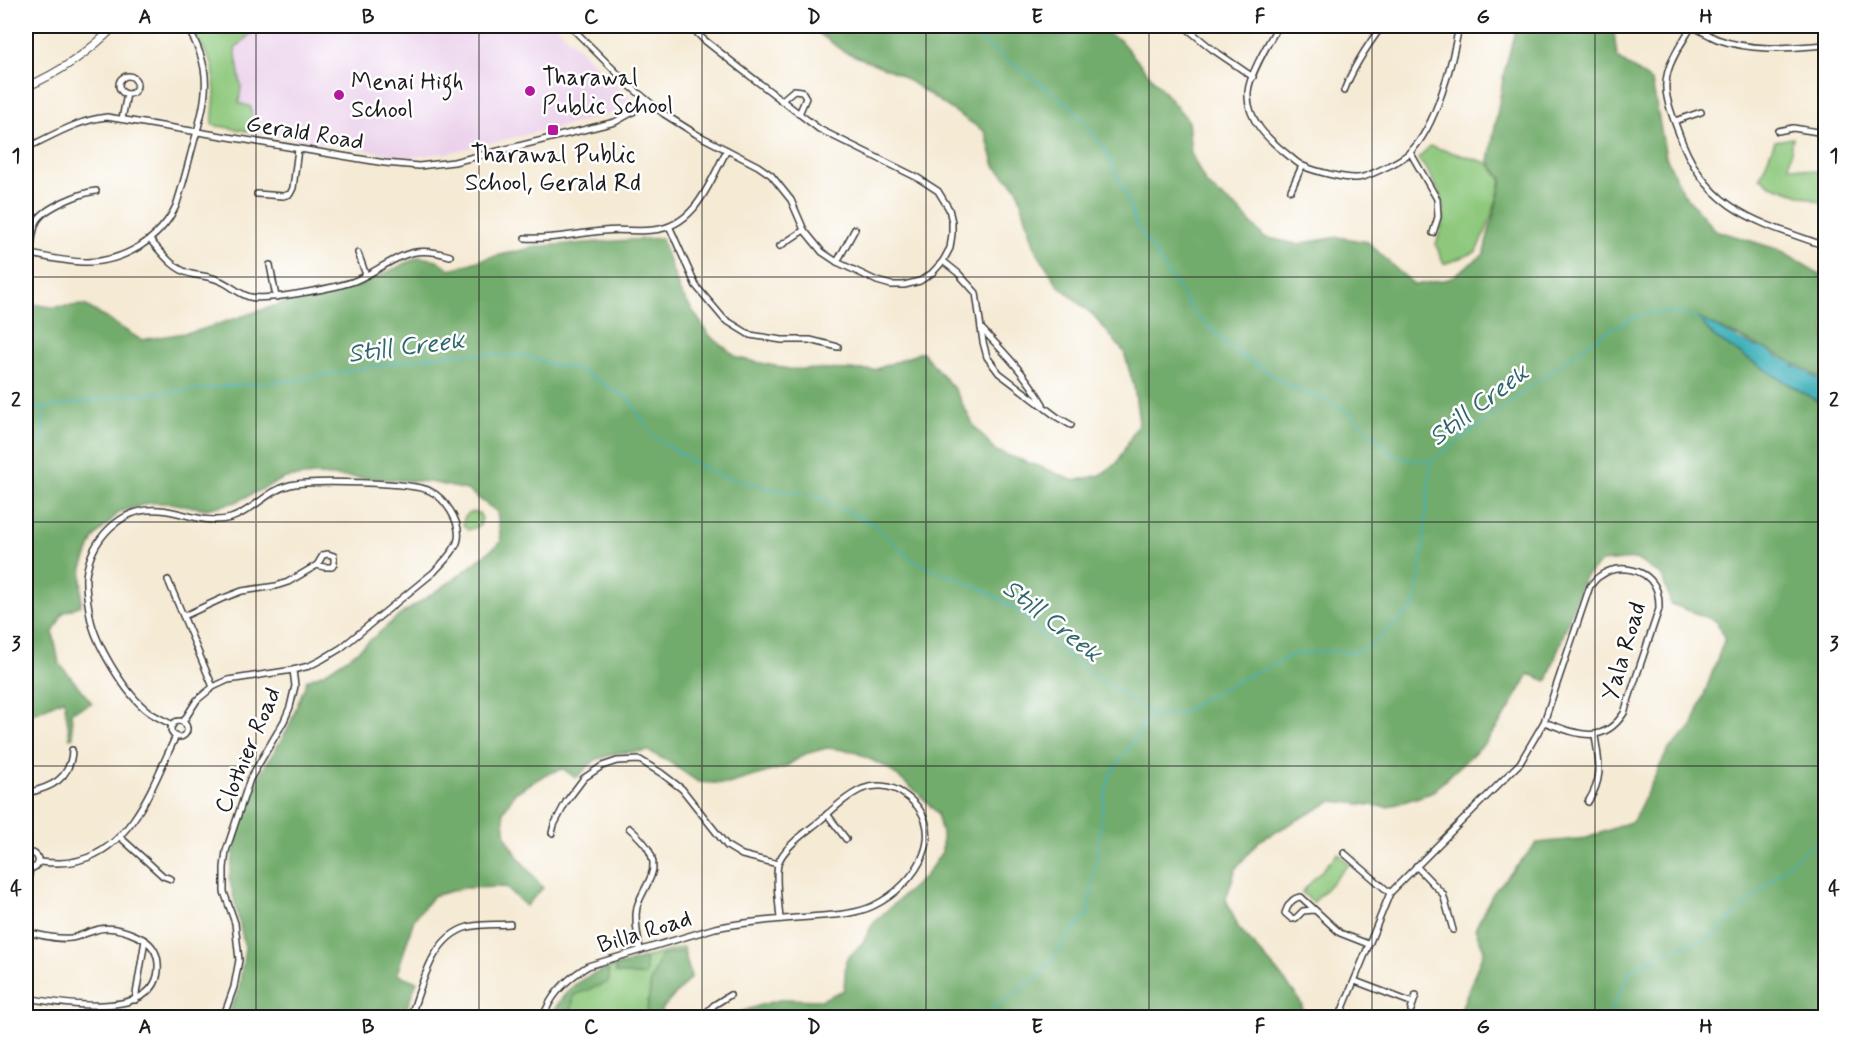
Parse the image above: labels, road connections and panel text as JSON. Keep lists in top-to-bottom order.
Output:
{
  "streets": {
    "street": [
      "Gerald Road",
      "Yala Road",
      "Clothier Road",
      "Billa Road"
    ]
  },
  "water": ["Still Creek"],
  "places": {
    "other": ["Tharawal Public School", "Menai High School"],
    "transit": ["Tharawal Public School, Gerald Rd"]
  },
  "grid": {
    "columns": [
      "A",
      "B",
      "C",
      "D",
      "E",
      "F",
      "G",
      "H"
    ],
    "rows": [
      "1",
      "2",
      "3",
      "4"
    ]
  }
}
